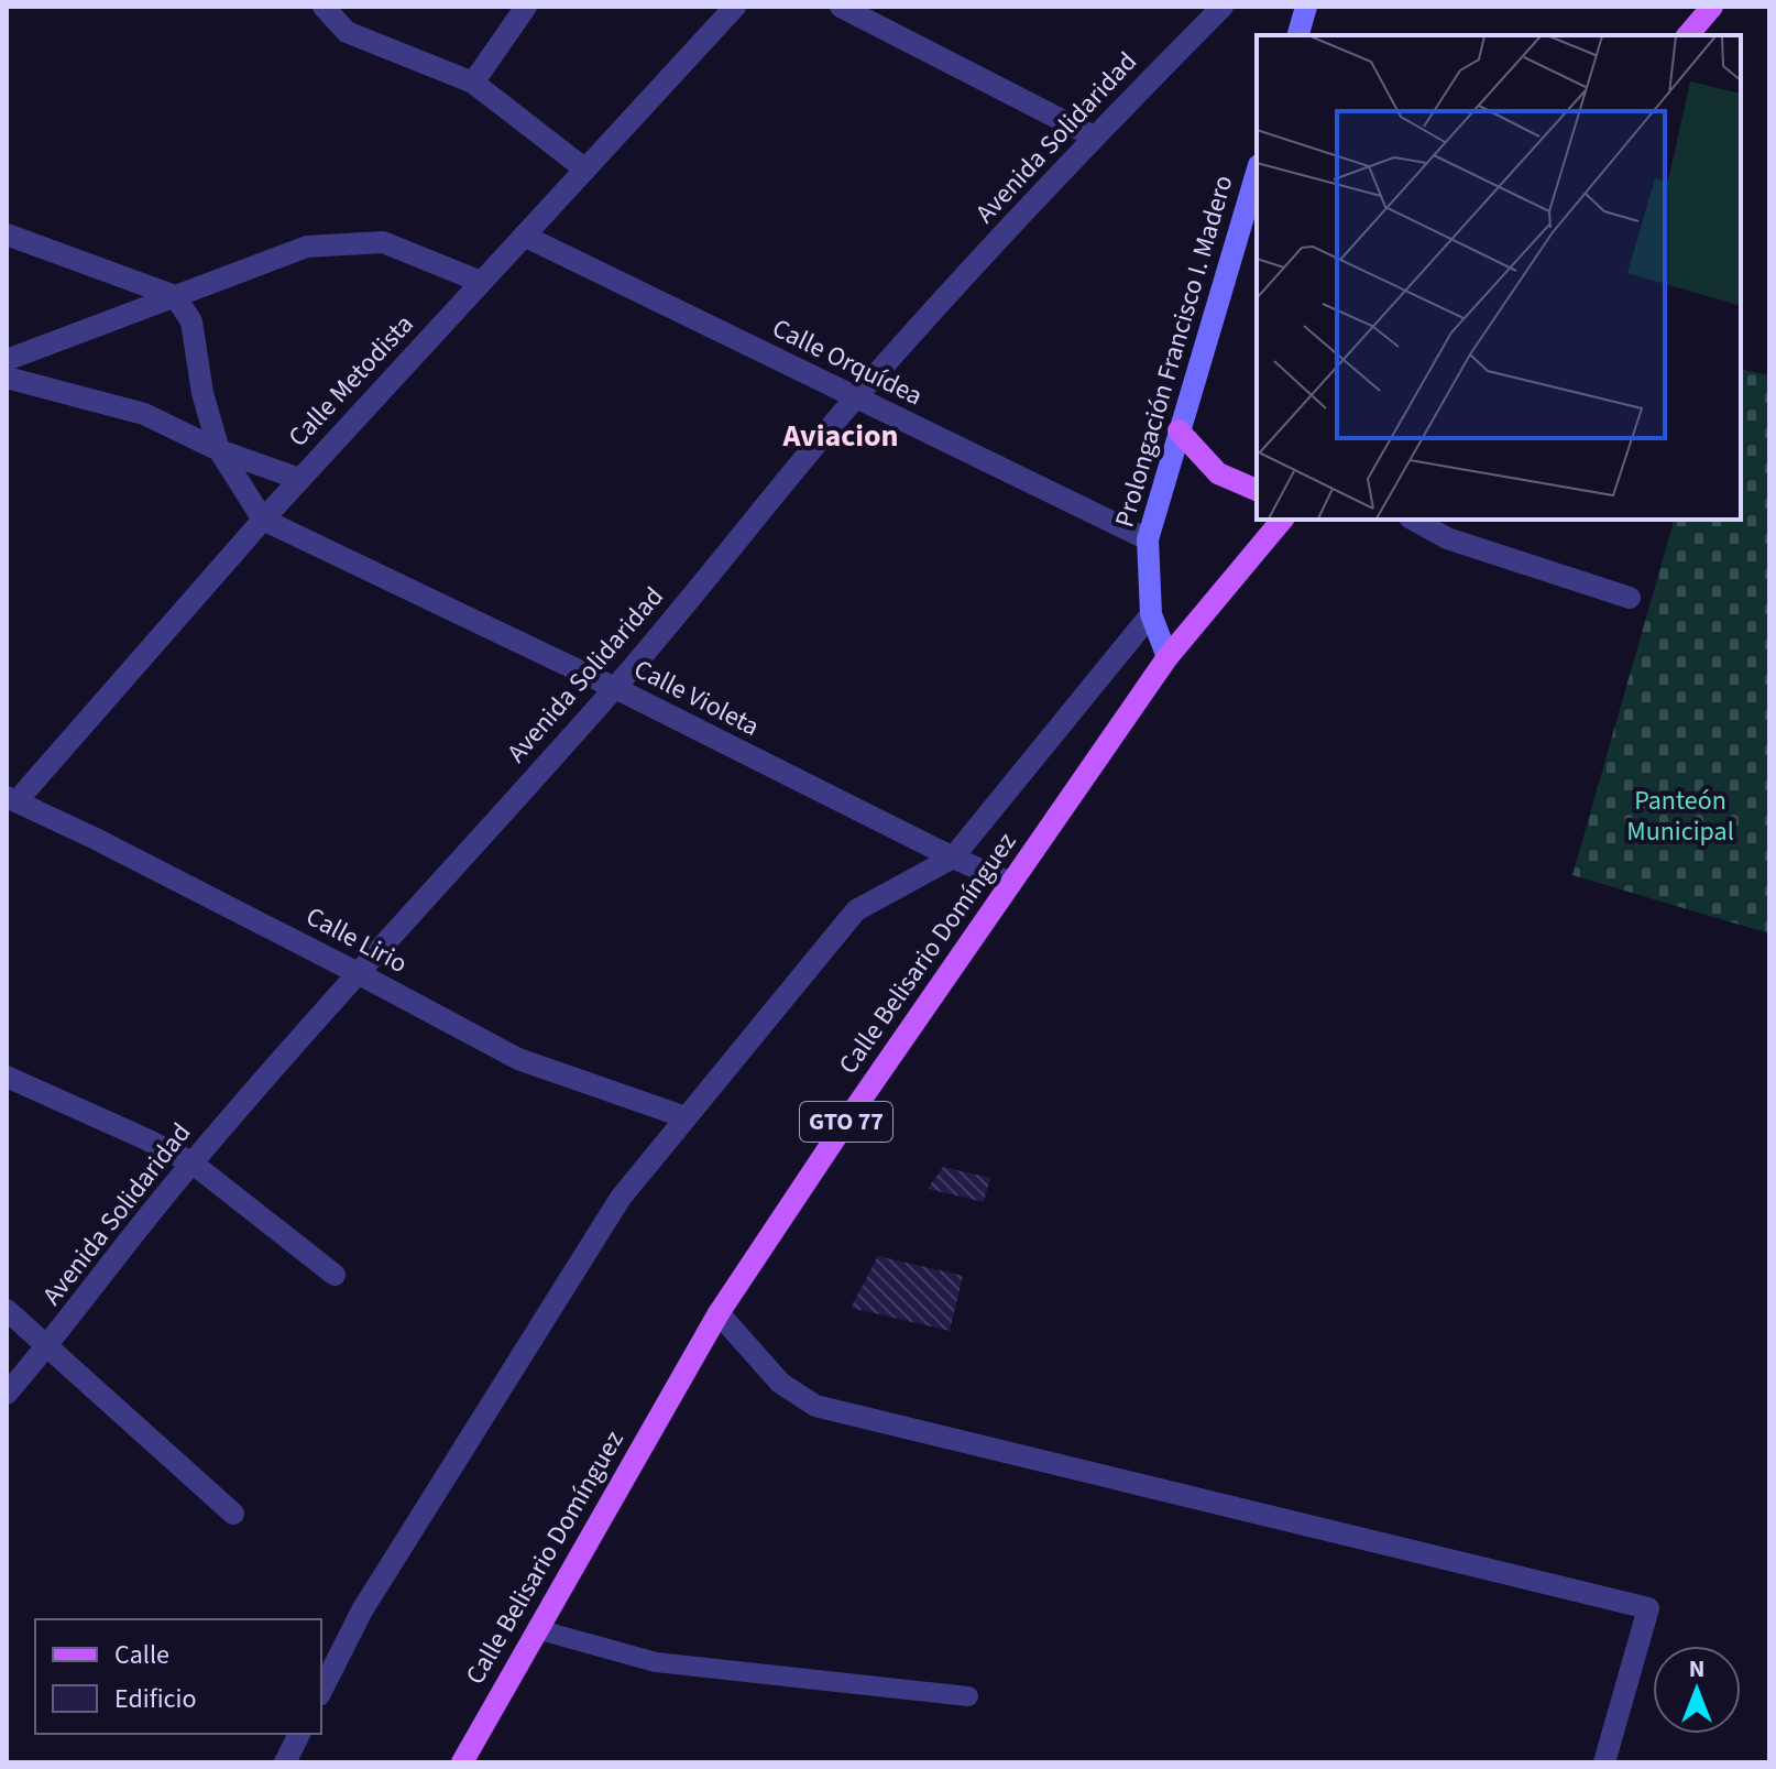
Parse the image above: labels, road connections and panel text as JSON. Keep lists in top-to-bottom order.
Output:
{
  "streets": {
    "main road": ["Calle Belisario Domínguez", "GTO 77"],
    "street": [
      "Avenida Solidaridad",
      "Prolongación Francisco I. Madero",
      "Calle Orquídea",
      "Calle Metodista",
      "Calle Violeta",
      "Calle Lirio"
    ]
  },
  "crossings": [
    ["Avenida Solidaridad", "Calle Orquídea"],
    ["Avenida Solidaridad", "Calle Violeta"],
    ["Avenida Solidaridad", "Calle Lirio"],
    ["Prolongación Francisco I. Madero", "Calle Orquídea"],
    ["Prolongación Francisco I. Madero", "Calle Belisario Domínguez"],
    ["Calle Orquídea", "Calle Metodista"],
    ["Calle Metodista", "Calle Violeta"],
    ["Calle Metodista", "Calle Lirio"],
    ["Calle Violeta", "Calle Belisario Domínguez"]
  ],
  "districts": ["Aviacion"],
  "parks": ["Panteón Municipal"],
  "legend": ["Calle", "Edificio"],
  "north": "top"
}
